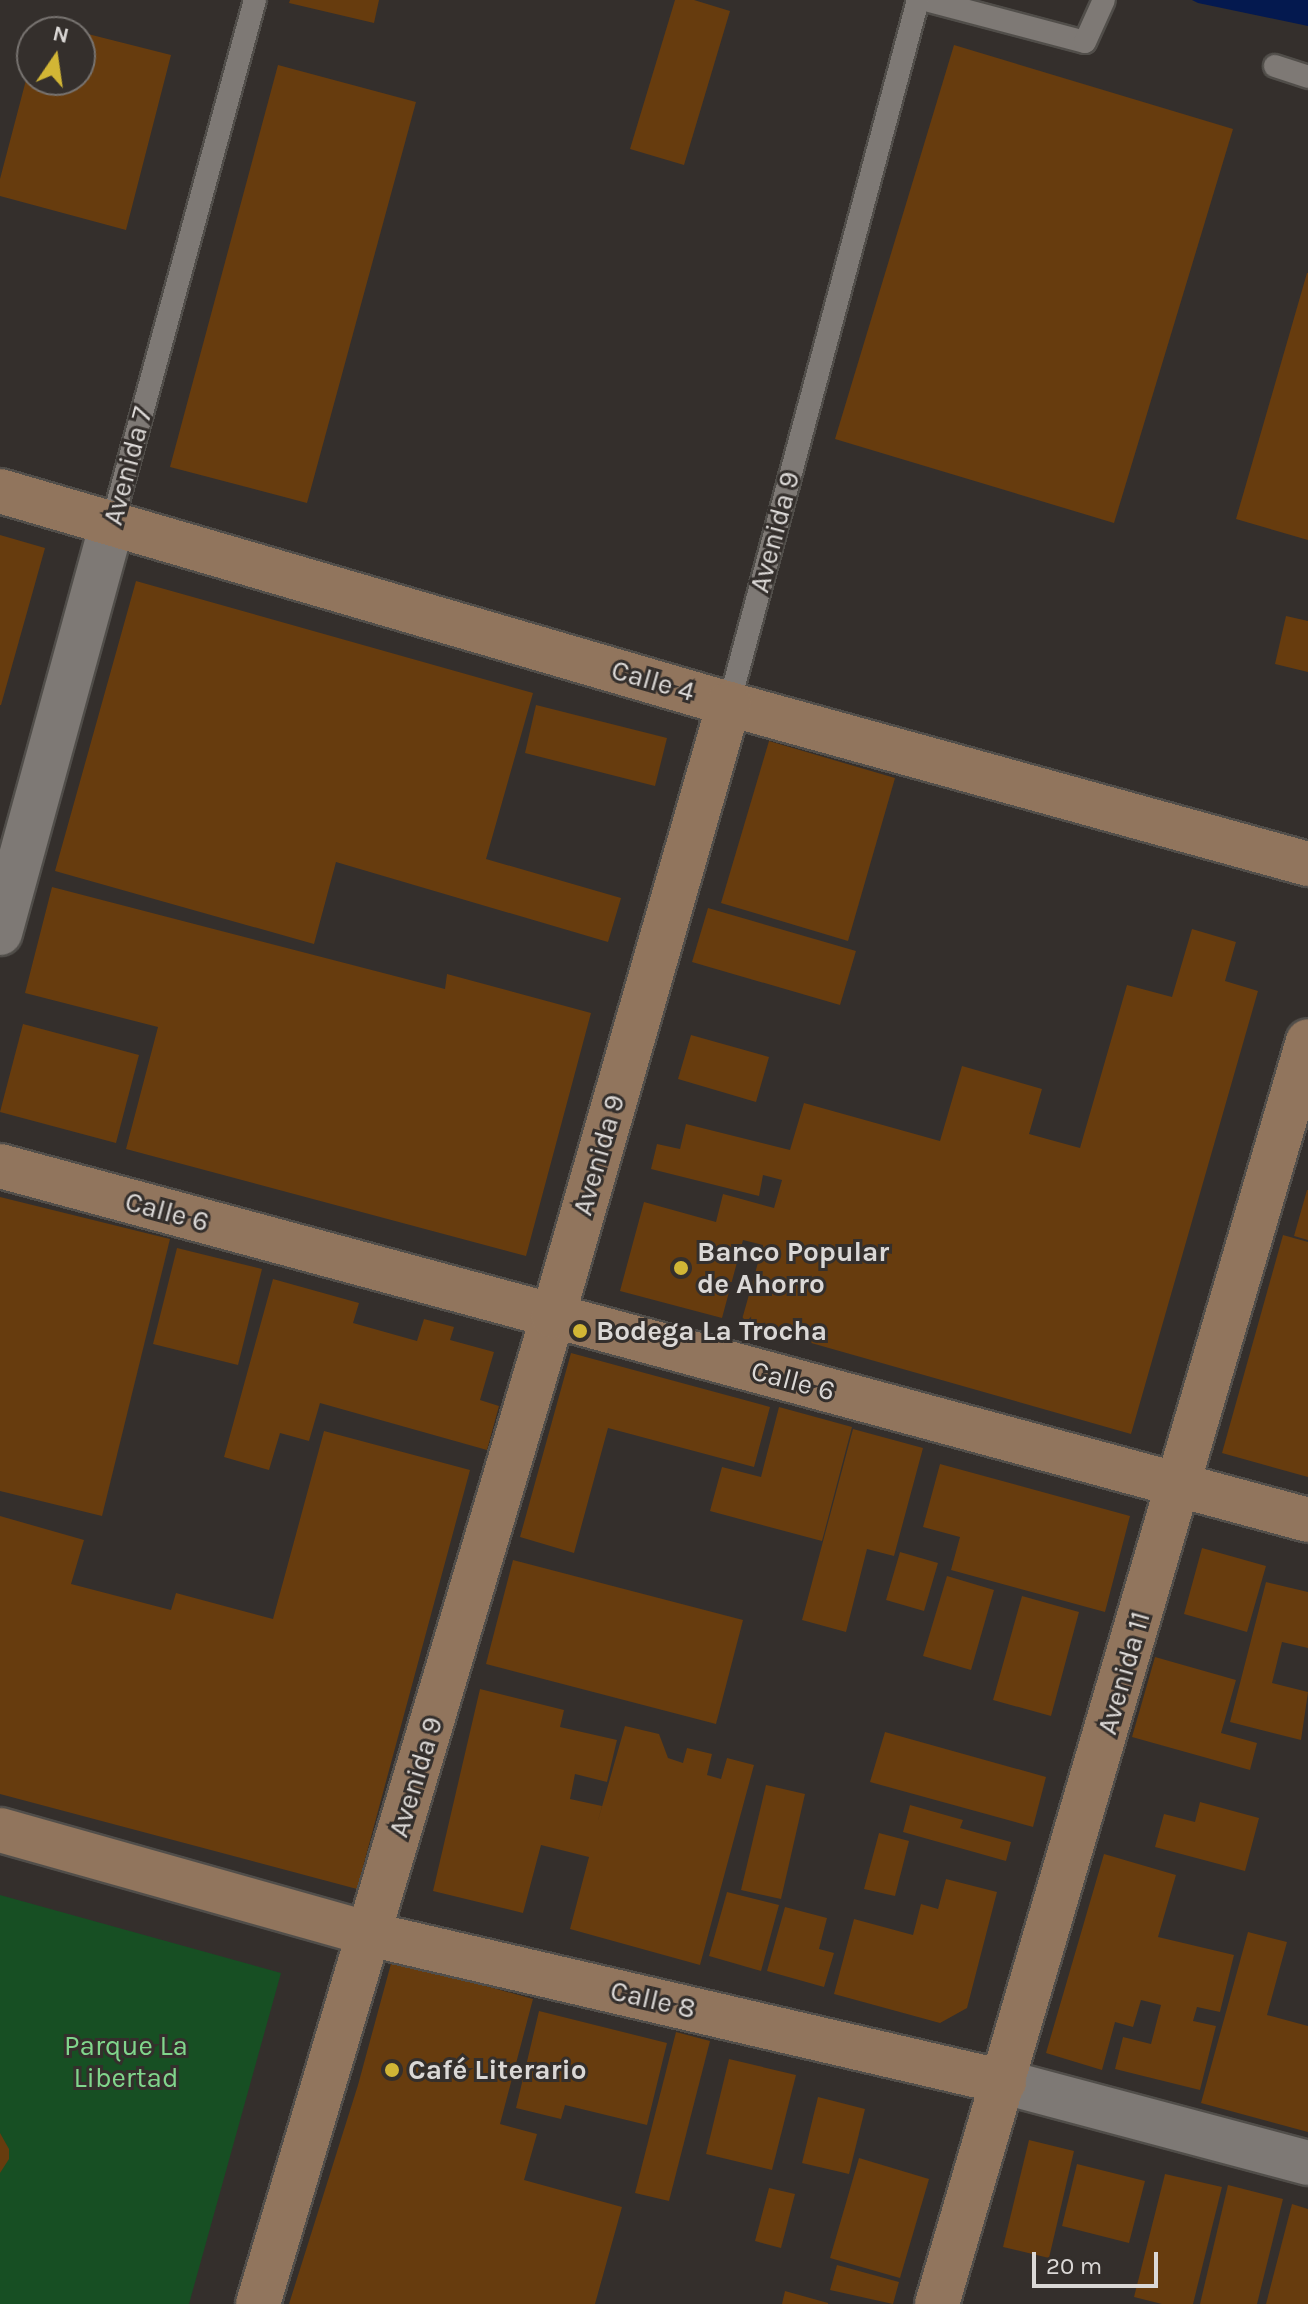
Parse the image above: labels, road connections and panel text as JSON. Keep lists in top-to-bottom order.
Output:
{
  "streets": {
    "street": [
      "Avenida 7",
      "Avenida 9",
      "Calle 4",
      "Calle 6",
      "Avenida 11",
      "Calle 8"
    ]
  },
  "crossings": [
    ["Avenida 7", "Calle 4"],
    ["Avenida 9", "Calle 4"],
    ["Avenida 9", "Calle 6"],
    ["Avenida 9", "Calle 8"],
    ["Calle 6", "Avenida 11"],
    ["Avenida 11", "Calle 8"]
  ],
  "parks": ["Parque La Libertad"],
  "places": ["Banco Popular de Ahorro", "Bodega La Trocha", "Café Literario"],
  "scale_bar": "20 m",
  "north": "top"
}
